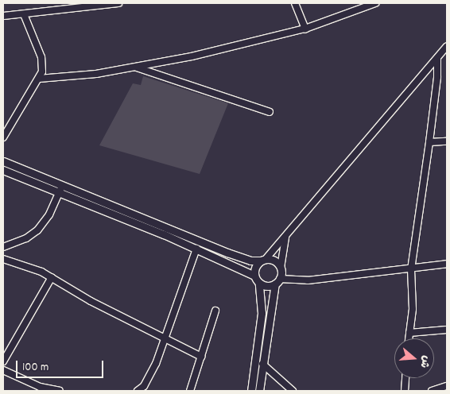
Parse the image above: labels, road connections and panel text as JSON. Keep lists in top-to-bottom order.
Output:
{
  "scale_bar": "100 m",
  "north": "right"
}
